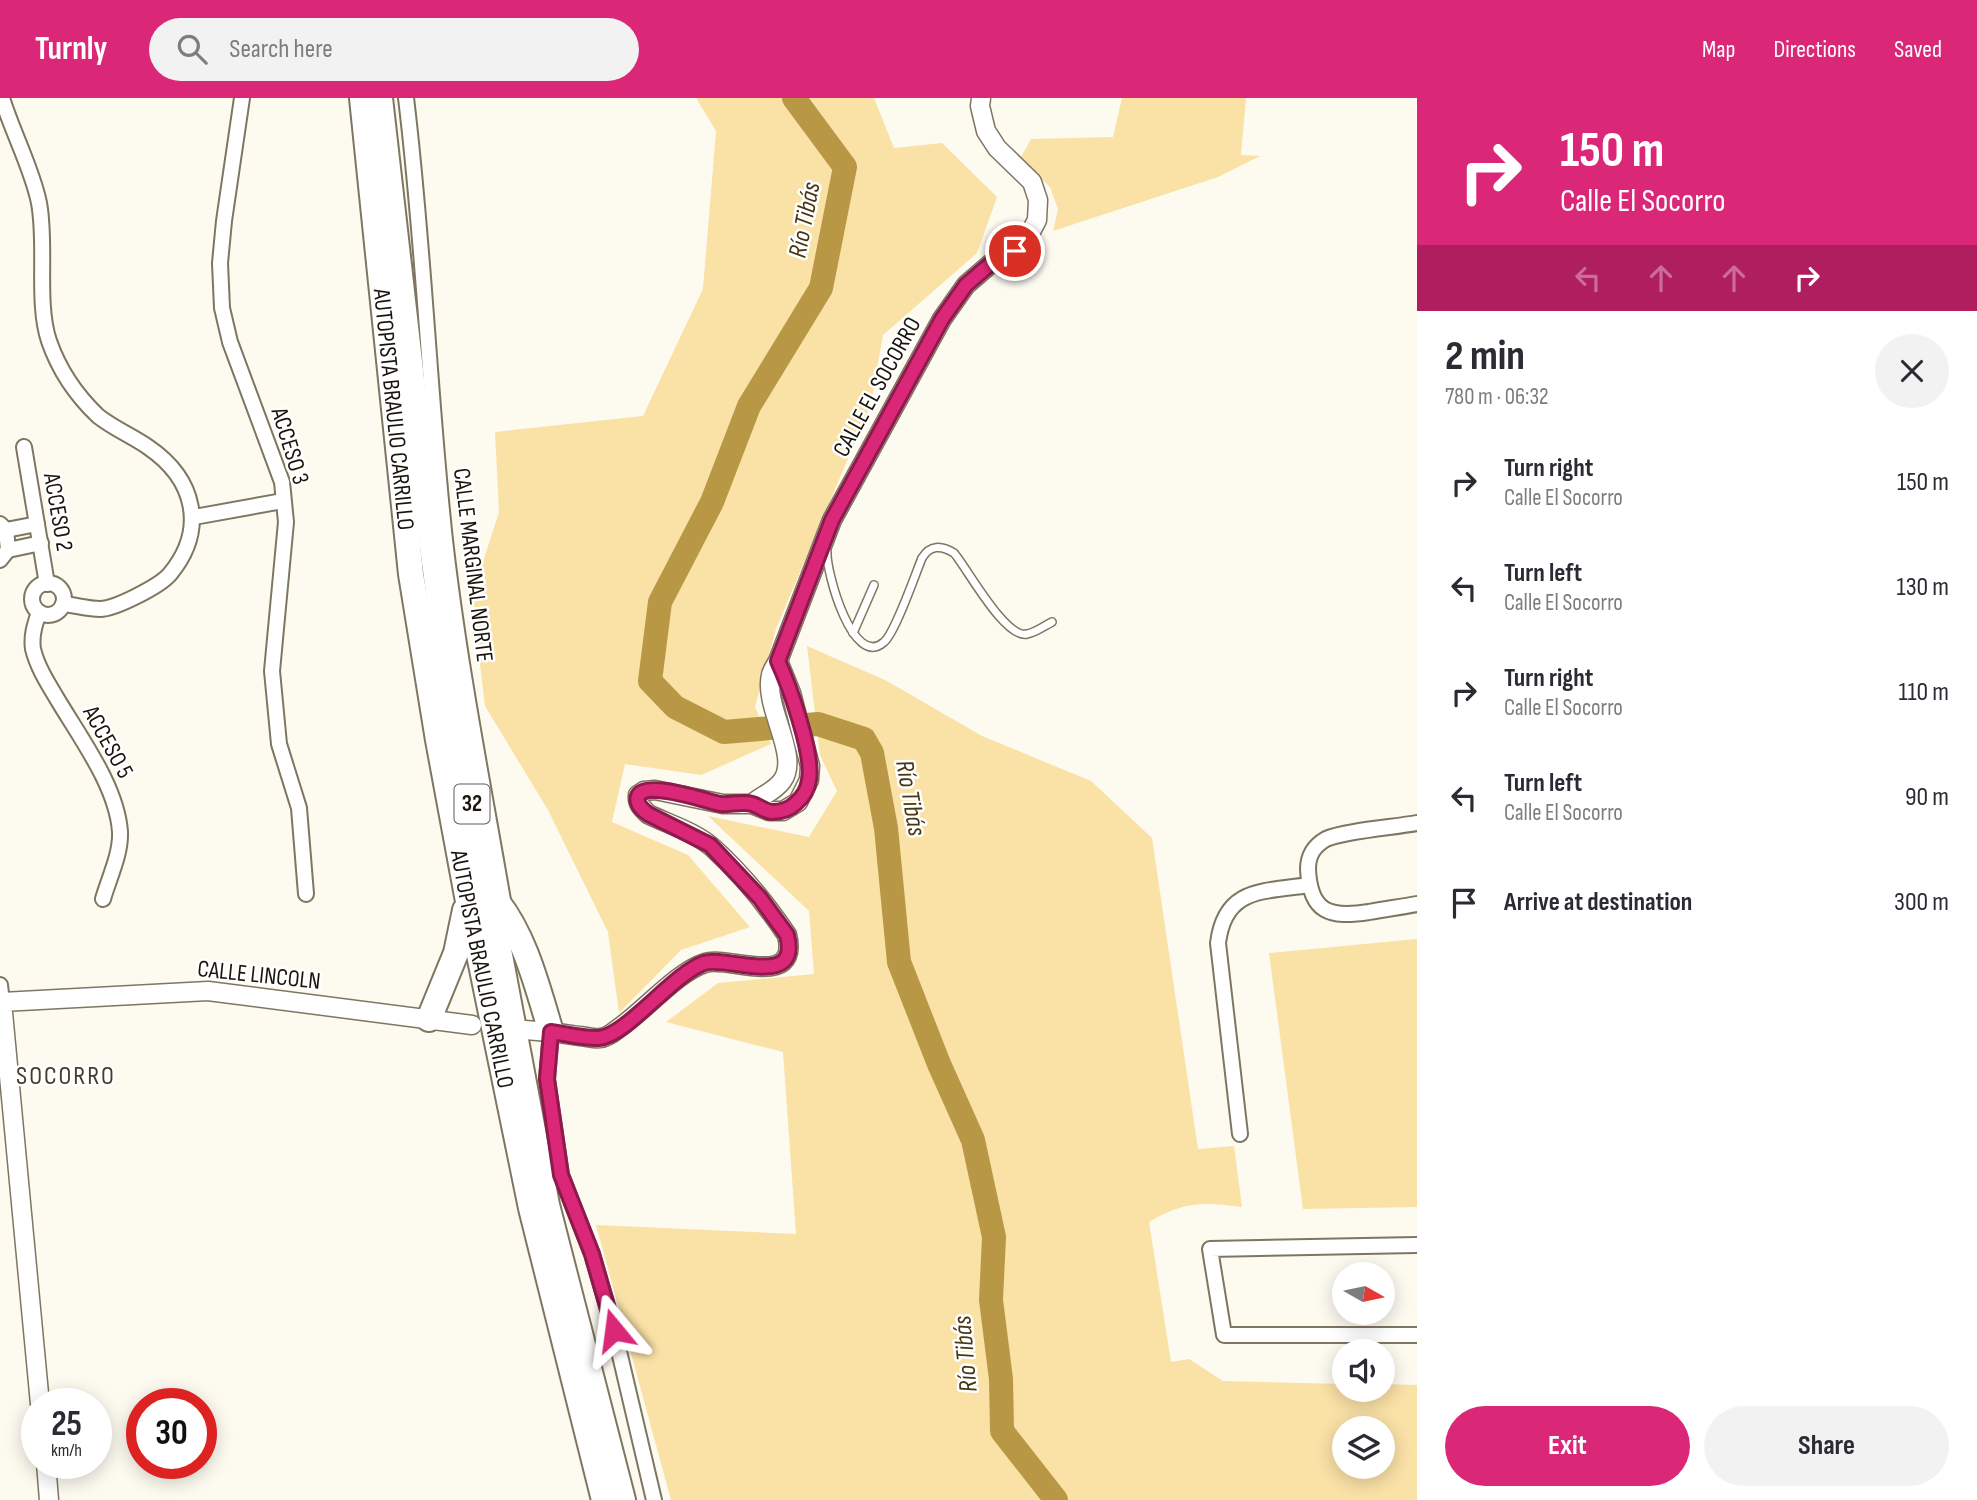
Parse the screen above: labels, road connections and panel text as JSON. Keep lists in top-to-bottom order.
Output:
{
  "streets": {
    "highway": ["AUTOPISTA BRAULIO CARRILLO", "32"],
    "street": [
      "CALLE EL SOCORRO",
      "ACCESO 3",
      "ACCESO 2",
      "CALLE MARGINAL NORTE",
      "ACCESO 5",
      "CALLE LINCOLN"
    ]
  },
  "crossings": [
    ["AUTOPISTA BRAULIO CARRILLO", "CALLE MARGINAL NORTE"],
    ["ACCESO 2", "ACCESO 5"]
  ],
  "districts": ["SOCORRO"],
  "water": ["Río Tibás"],
  "north": "right",
  "page": {
    "header": "Turnly",
    "search": "Search here",
    "nav": ["Map", "Directions", "Saved"],
    "turn": ["150 m", "Calle El Socorro"],
    "heading": ["2 min", "780 m · 06:32"],
    "list": [
      {
        "name": "Turn right",
        "note": "Calle El Socorro",
        "value": "150 m"
      },
      {
        "name": "Turn left",
        "note": "Calle El Socorro",
        "value": "130 m"
      },
      {
        "name": "Turn right",
        "note": "Calle El Socorro",
        "value": "110 m"
      },
      {
        "name": "Turn left",
        "note": "Calle El Socorro",
        "value": "90 m"
      },
      {
        "name": "Arrive at destination",
        "value": "300 m"
      }
    ],
    "speed": "25 km/h",
    "limit": "30",
    "buttons": ["Exit", "Share"]
  }
}
